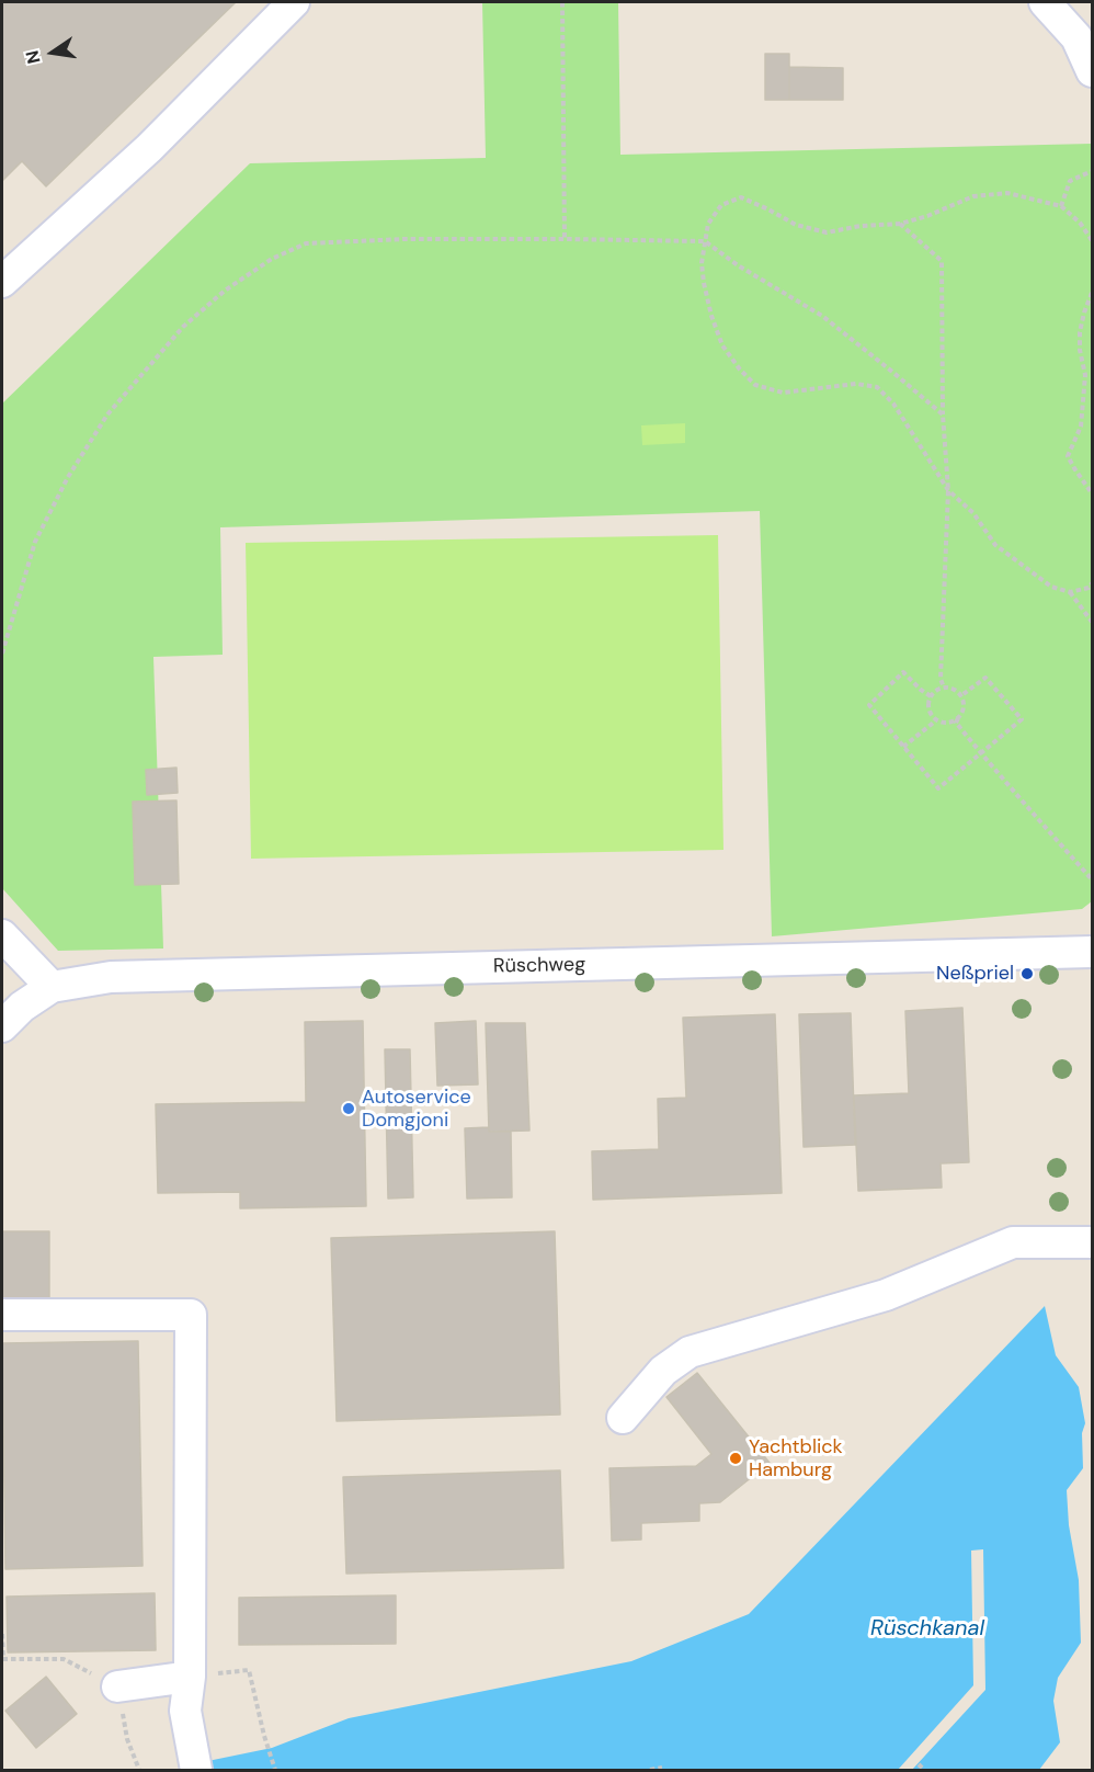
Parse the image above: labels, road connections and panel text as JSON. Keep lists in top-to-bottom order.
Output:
{
  "streets": {
    "street": ["Rüschweg"]
  },
  "water": ["Rüschkanal"],
  "places": ["Neßpriel", "Autoservice Domgjoni", "Yachtblick Hamburg"],
  "north": "left"
}
